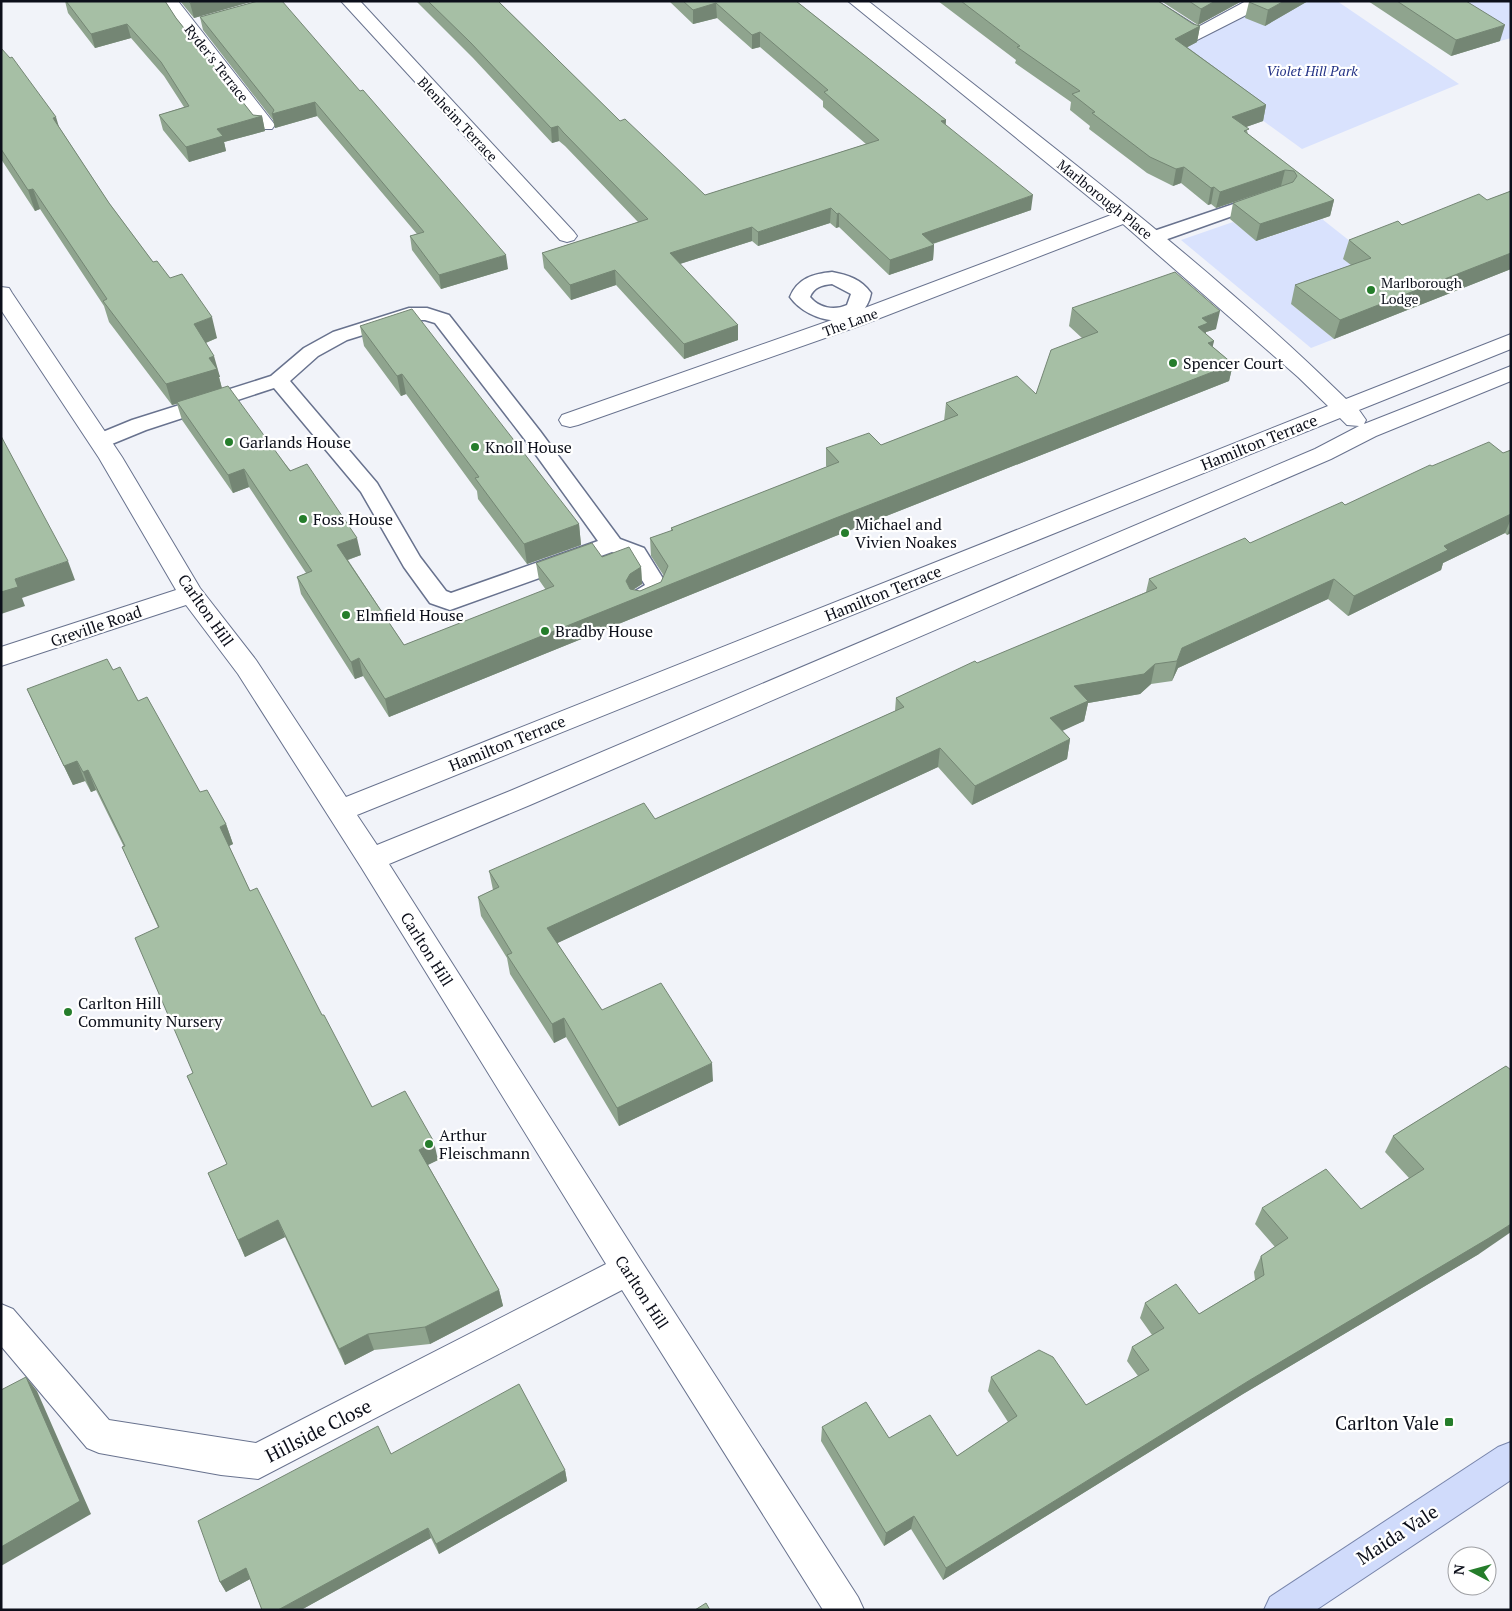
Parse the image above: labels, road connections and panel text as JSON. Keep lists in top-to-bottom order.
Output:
{
  "streets": {
    "main road": ["Maida Vale"],
    "street": [
      "Ryder's Terrace",
      "Blenheim Terrace",
      "Marlborough Place",
      "The Lane",
      "Hamilton Terrace",
      "Carlton Hill",
      "Greville Road",
      "Hillside Close"
    ]
  },
  "crossings": [
    ["Marlborough Place", "The Lane"],
    ["Marlborough Place", "Hamilton Terrace"],
    ["Hamilton Terrace", "Carlton Hill"],
    ["Carlton Hill", "Greville Road"],
    ["Carlton Hill", "Hillside Close"]
  ],
  "parks": ["Violet Hill Park"],
  "places": {
    "other": [
      "Marlborough Lodge",
      "Spencer Court",
      "Garlands House",
      "Knoll House",
      "Foss House",
      "Michael and Vivien Noakes",
      "Elmfield House",
      "Bradby House",
      "Carlton Hill Community Nursery",
      "Arthur Fleischmann"
    ],
    "transit": ["Carlton Vale"]
  },
  "north": "left"
}
